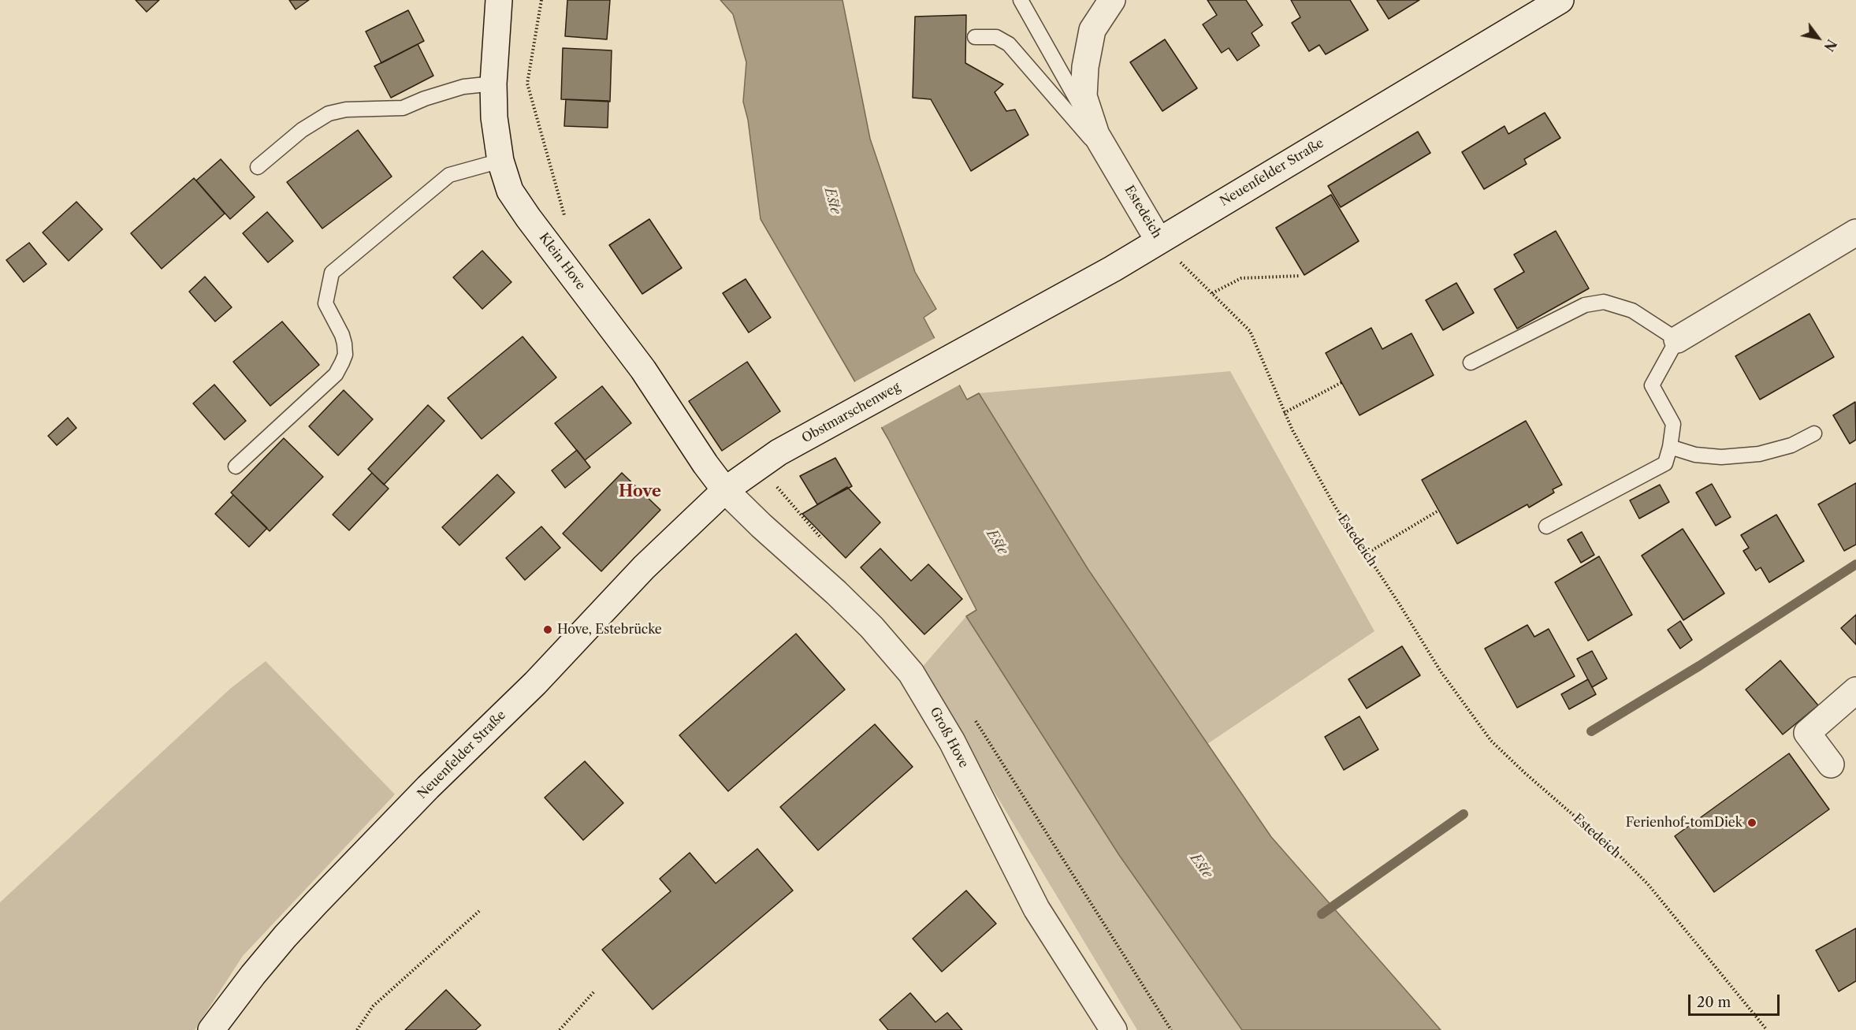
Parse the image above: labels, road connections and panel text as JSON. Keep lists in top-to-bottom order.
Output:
{
  "streets": {
    "street": [
      "Neuenfelder Straße",
      "Estedeich",
      "Klein Hove",
      "Obstmarschenweg",
      "Groß Hove"
    ]
  },
  "crossings": [
    ["Neuenfelder Straße", "Estedeich"],
    ["Neuenfelder Straße", "Klein Hove"],
    ["Neuenfelder Straße", "Obstmarschenweg"],
    ["Neuenfelder Straße", "Groß Hove"],
    ["Klein Hove", "Obstmarschenweg"],
    ["Klein Hove", "Groß Hove"],
    ["Obstmarschenweg", "Groß Hove"]
  ],
  "districts": ["Hove"],
  "water": ["Este"],
  "places": ["Hove, Estebrücke", "Ferienhof-tomDiek"],
  "scale_bar": "20 m",
  "north": "bottom right"
}
